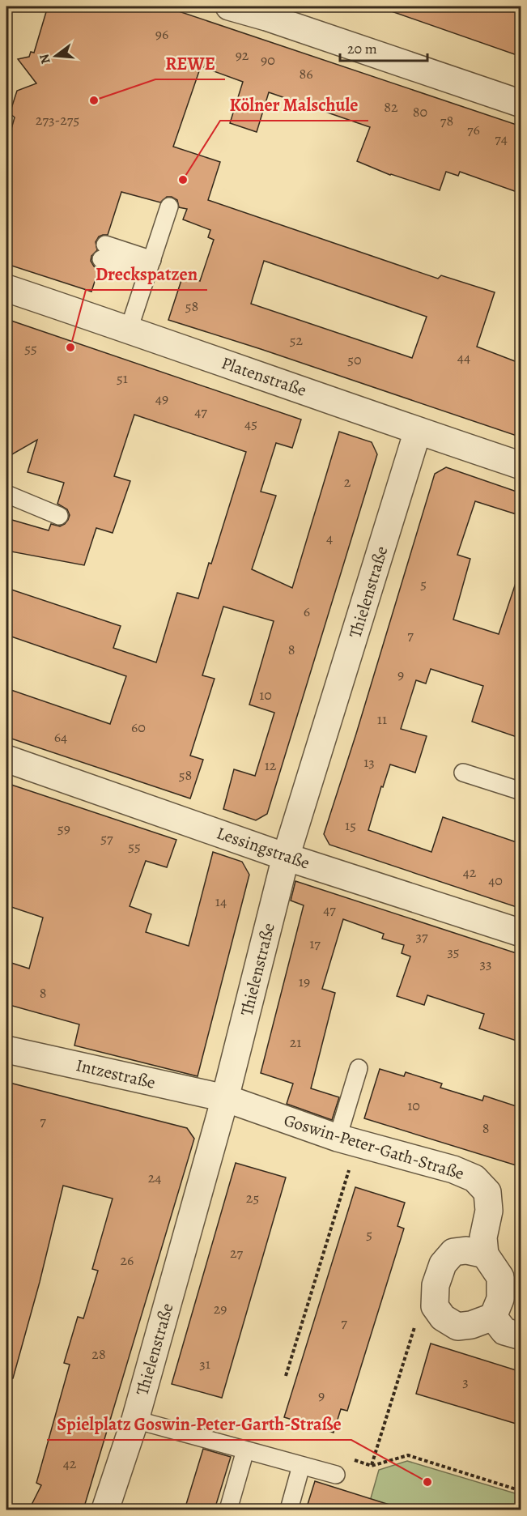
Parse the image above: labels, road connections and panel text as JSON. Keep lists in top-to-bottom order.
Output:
{
  "streets": {
    "street": [
      "Platenstraße",
      "Thielenstraße",
      "Lessingstraße",
      "Intzestraße",
      "Goswin-Peter-Gath-Straße"
    ]
  },
  "crossings": [
    ["Platenstraße", "Thielenstraße"],
    ["Thielenstraße", "Lessingstraße"],
    ["Thielenstraße", "Intzestraße"],
    ["Thielenstraße", "Goswin-Peter-Gath-Straße"],
    ["Intzestraße", "Goswin-Peter-Gath-Straße"]
  ],
  "places": [
    "REWE",
    "Kölner Malschule",
    "Dreckspatzen",
    "Spielplatz Goswin-Peter-Garth-Straße"
  ],
  "house_numbers": [
    "96",
    "92",
    "90",
    "86",
    "82",
    "80",
    "273-275",
    "78",
    "76",
    "74",
    "58",
    "52",
    "55",
    "44",
    "50",
    "51",
    "49",
    "47",
    "45",
    "2",
    "4",
    "5",
    "6",
    "7",
    "8",
    "9",
    "10",
    "11",
    "60",
    "64",
    "13",
    "12",
    "58",
    "15",
    "59",
    "57",
    "55",
    "42",
    "40",
    "14",
    "47",
    "37",
    "17",
    "35",
    "33",
    "19",
    "8",
    "21",
    "10",
    "7",
    "8",
    "24",
    "25",
    "5",
    "27",
    "26",
    "29",
    "7",
    "28",
    "31",
    "3",
    "9",
    "42"
  ],
  "scale_bar": "20 m",
  "north": "left"
}
